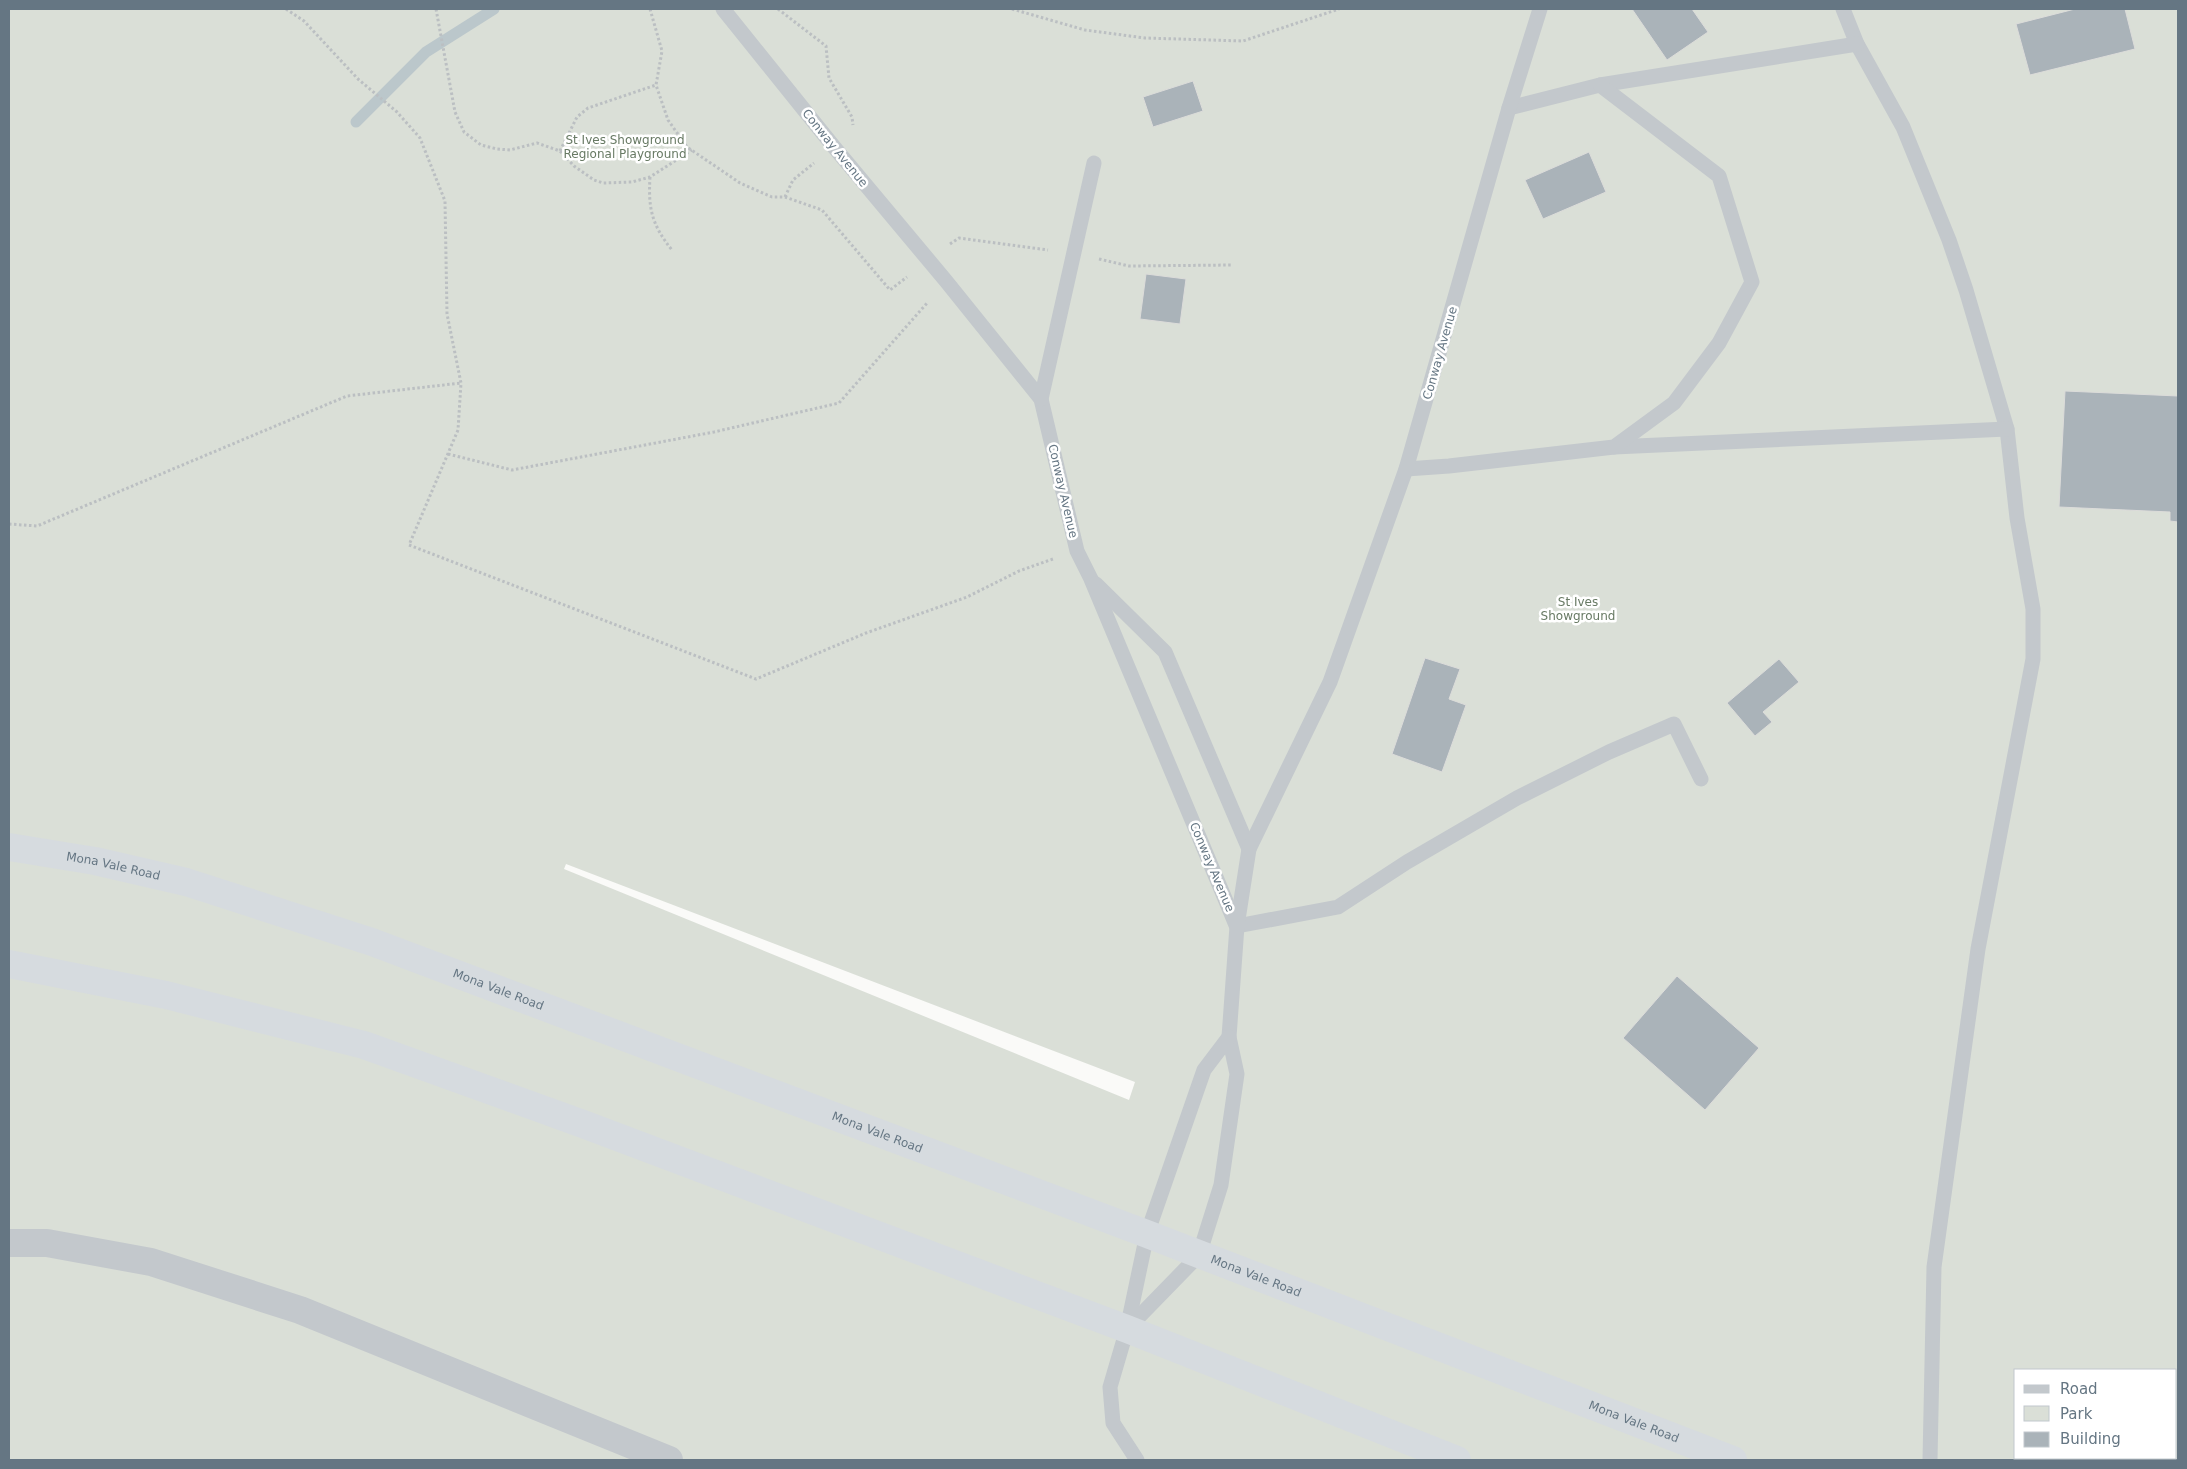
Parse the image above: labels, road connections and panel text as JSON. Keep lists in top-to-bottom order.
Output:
{
  "streets": {
    "highway": ["Mona Vale Road"],
    "lane": ["Conway Avenue"]
  },
  "parks": ["St Ives Showground Regional Playground", "St Ives Showground"],
  "legend": ["Road", "Park", "Building"]
}
